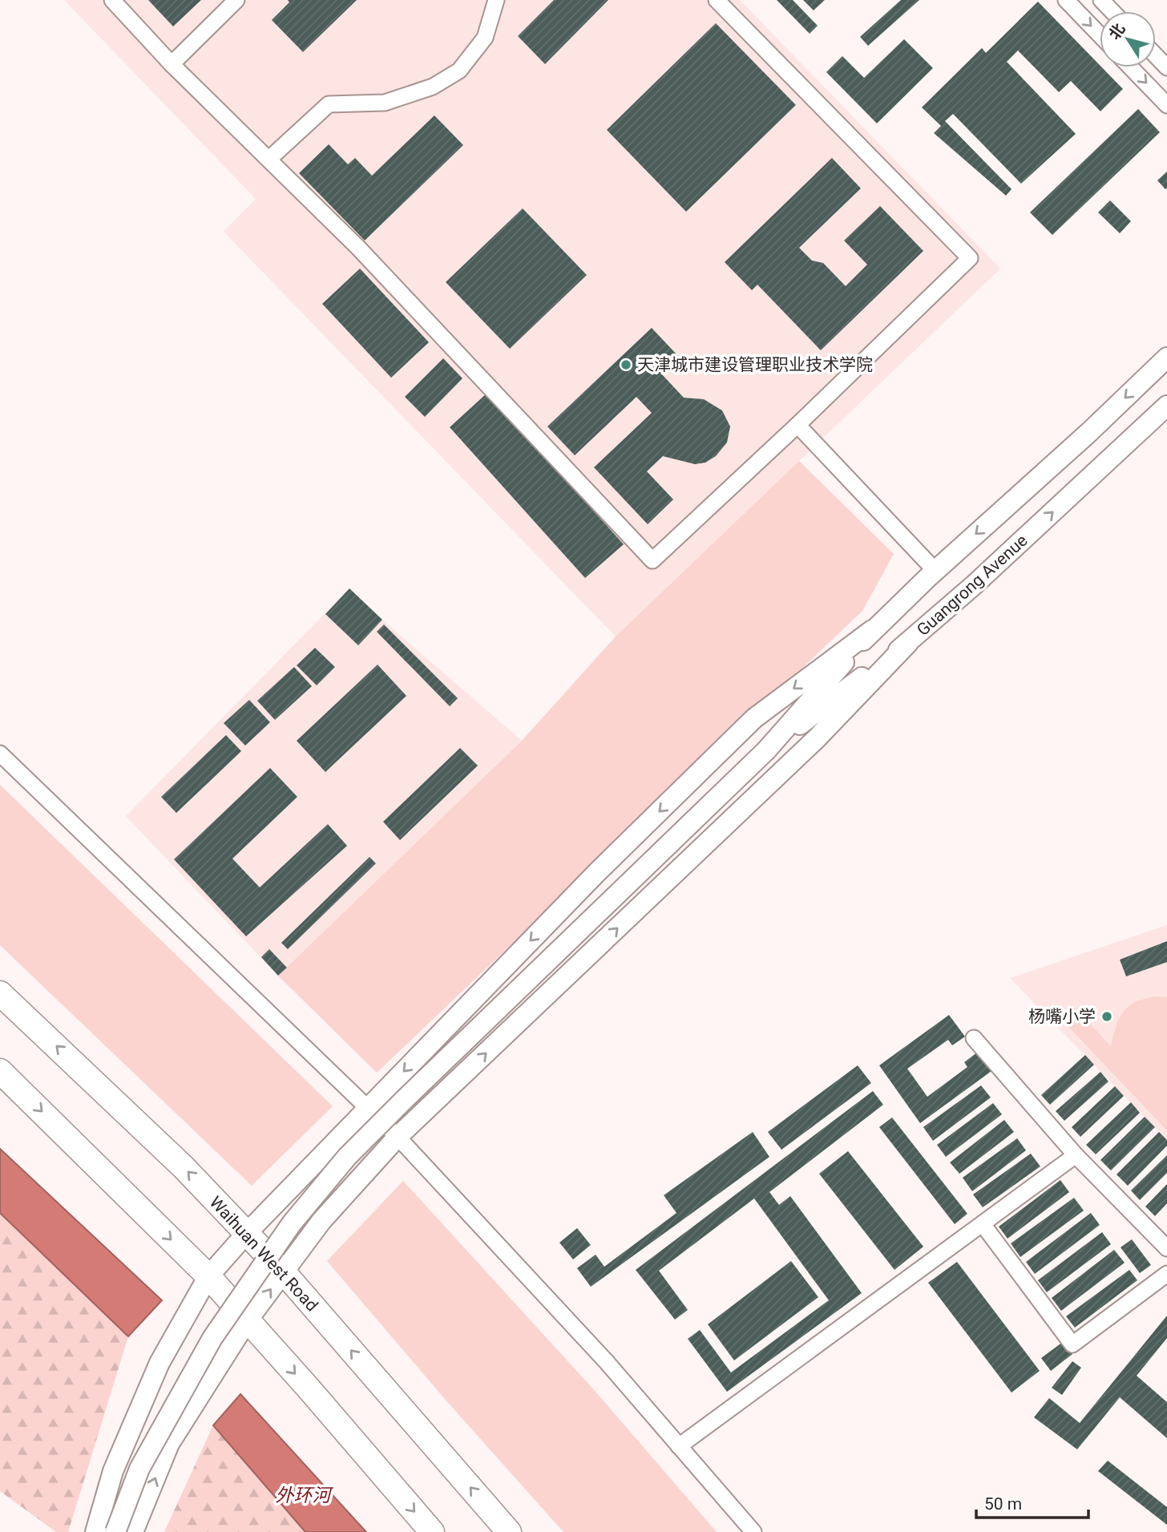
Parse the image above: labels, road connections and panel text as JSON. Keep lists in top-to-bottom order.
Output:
{
  "streets": {
    "highway": ["Waihuan West Road"],
    "main road": ["Guangrong Avenue"]
  },
  "water": ["外环河"],
  "places": ["天津城市建设管理职业技术学院", "杨嘴小学"],
  "scale_bar": "50 m",
  "north": "top left"
}
